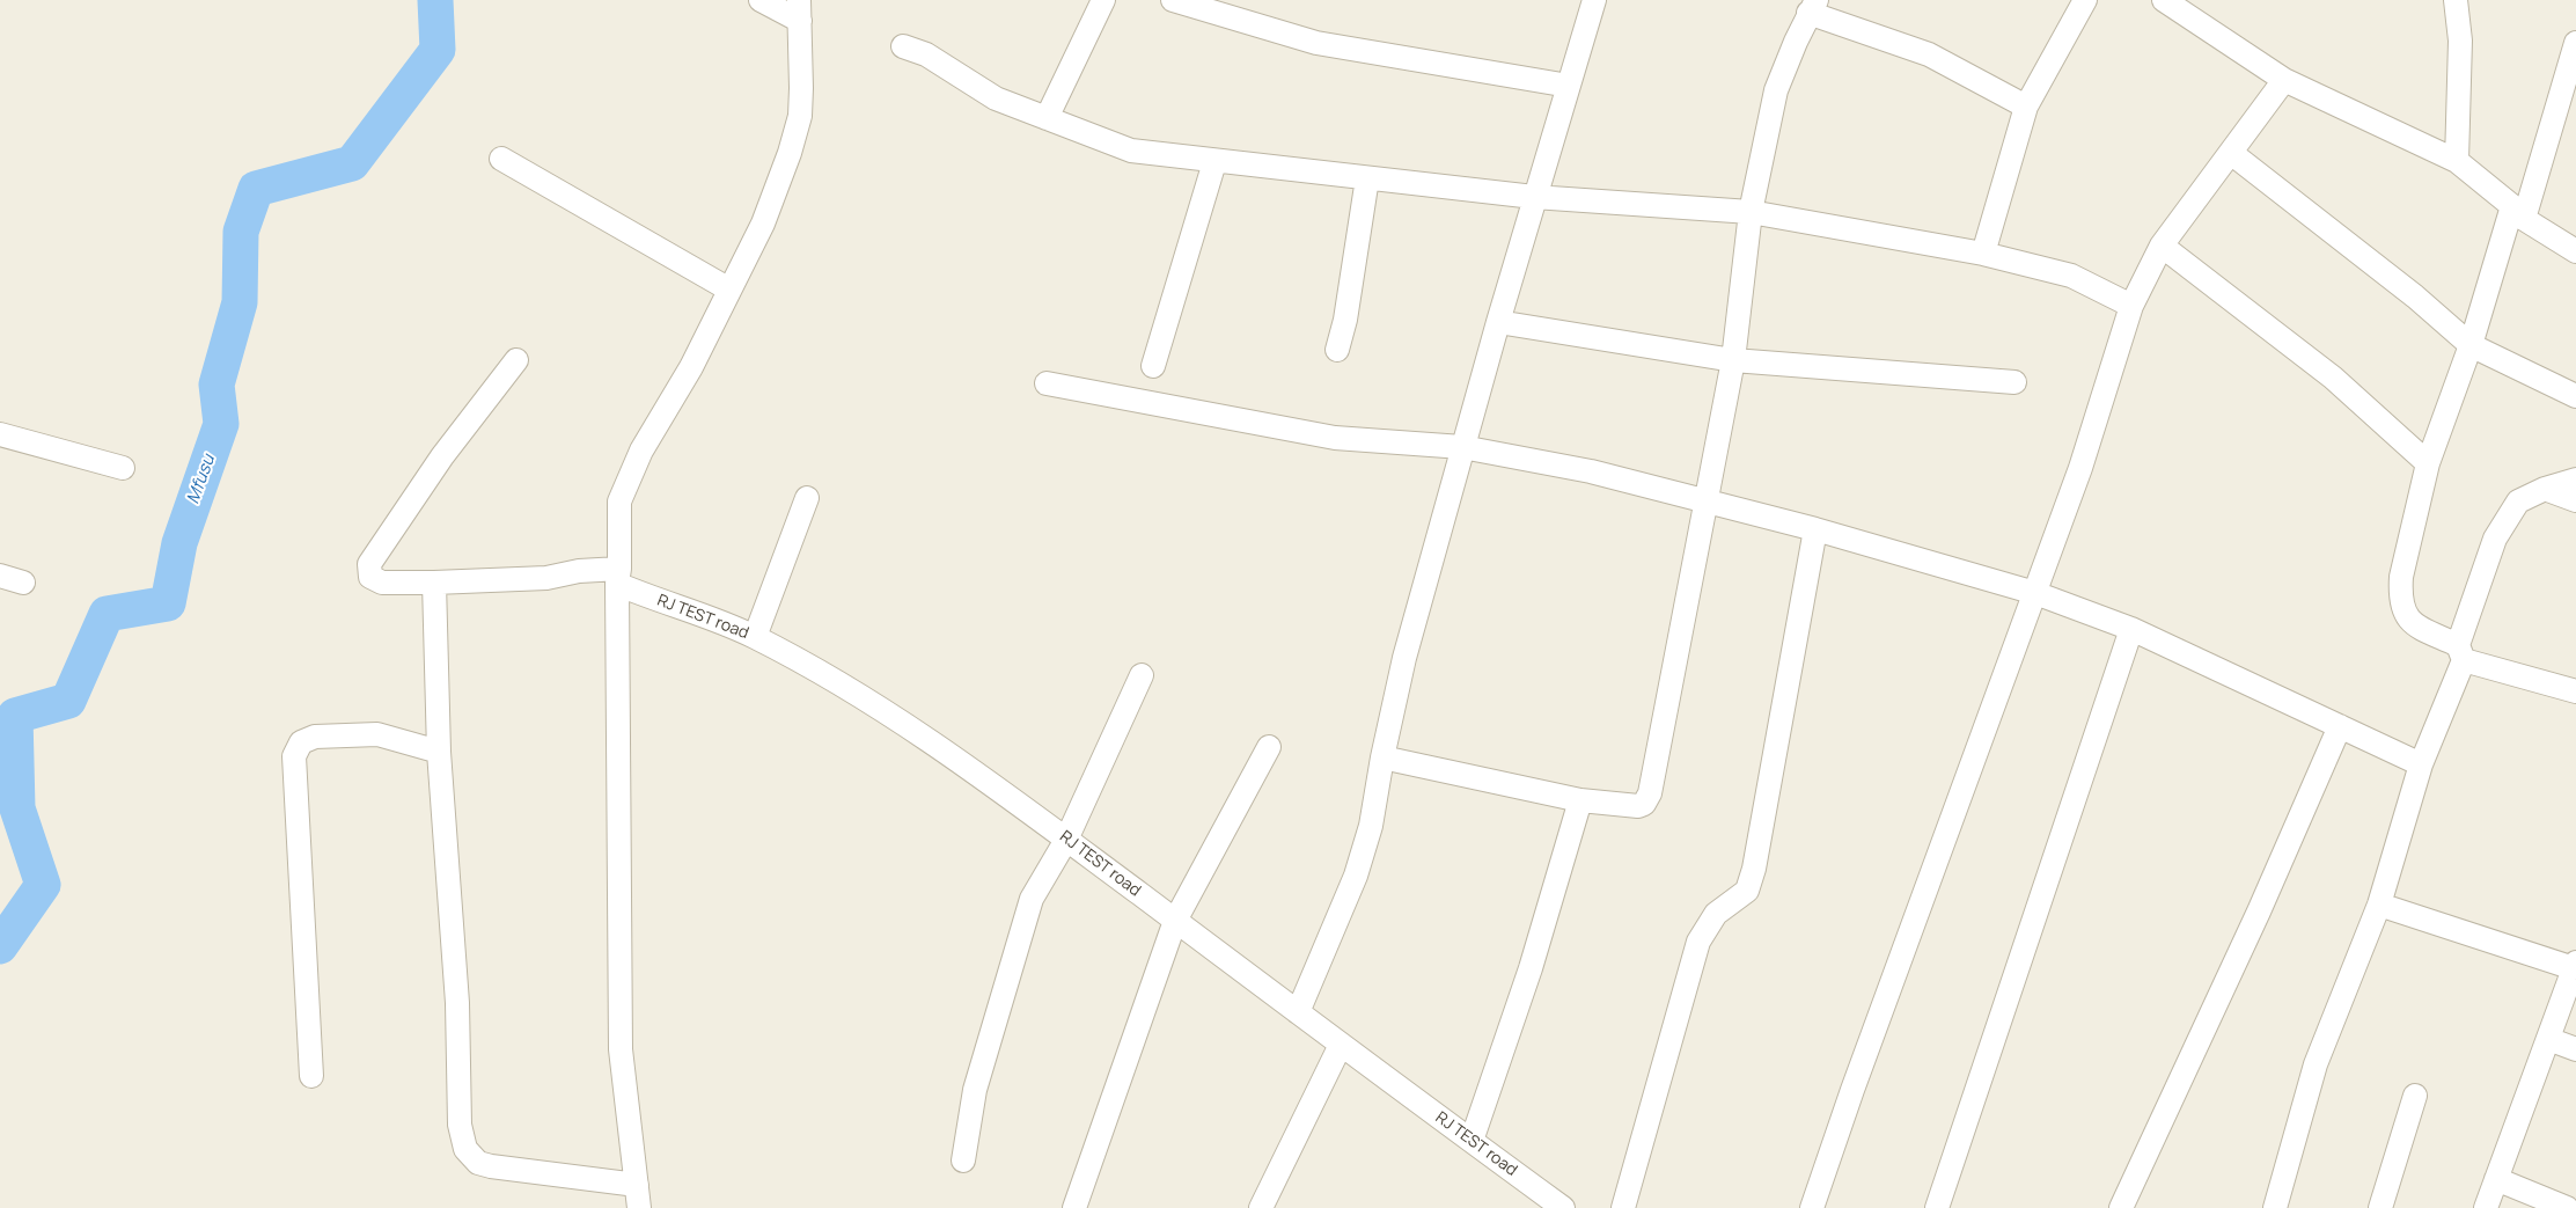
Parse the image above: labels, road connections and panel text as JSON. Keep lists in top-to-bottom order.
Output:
{
  "streets": {
    "street": ["RJ TEST road"]
  },
  "water": ["Mfusu"]
}
